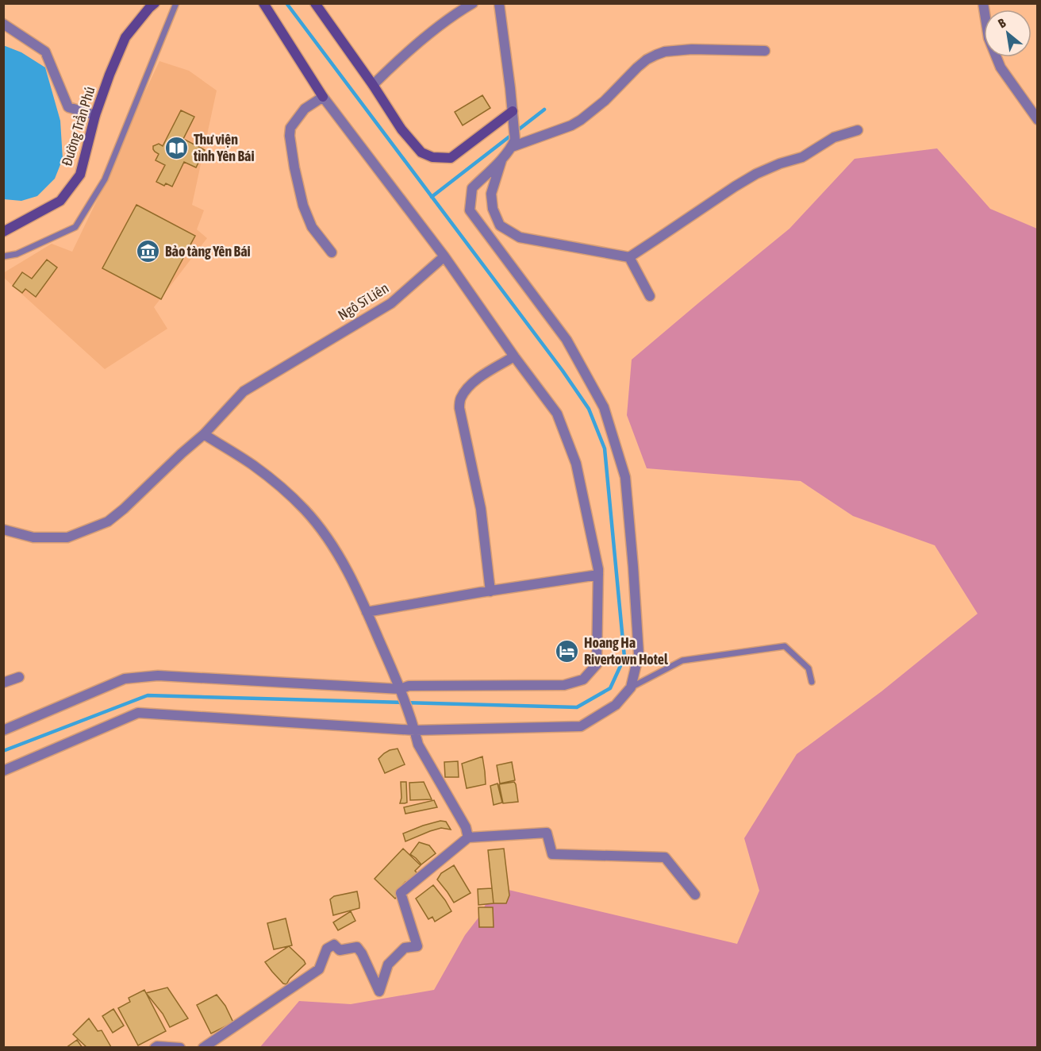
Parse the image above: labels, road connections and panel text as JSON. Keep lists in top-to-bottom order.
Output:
{
  "streets": {
    "street": ["Đường Trần Phú", "Ngô Sĩ Liên"]
  },
  "places": {
    "library": ["Thư viện tỉnh Yên Bái"],
    "museum": ["Bảo tàng Yên Bái"],
    "hotel": ["Hoang Ha Rivertown Hotel"]
  },
  "north": "top left"
}
